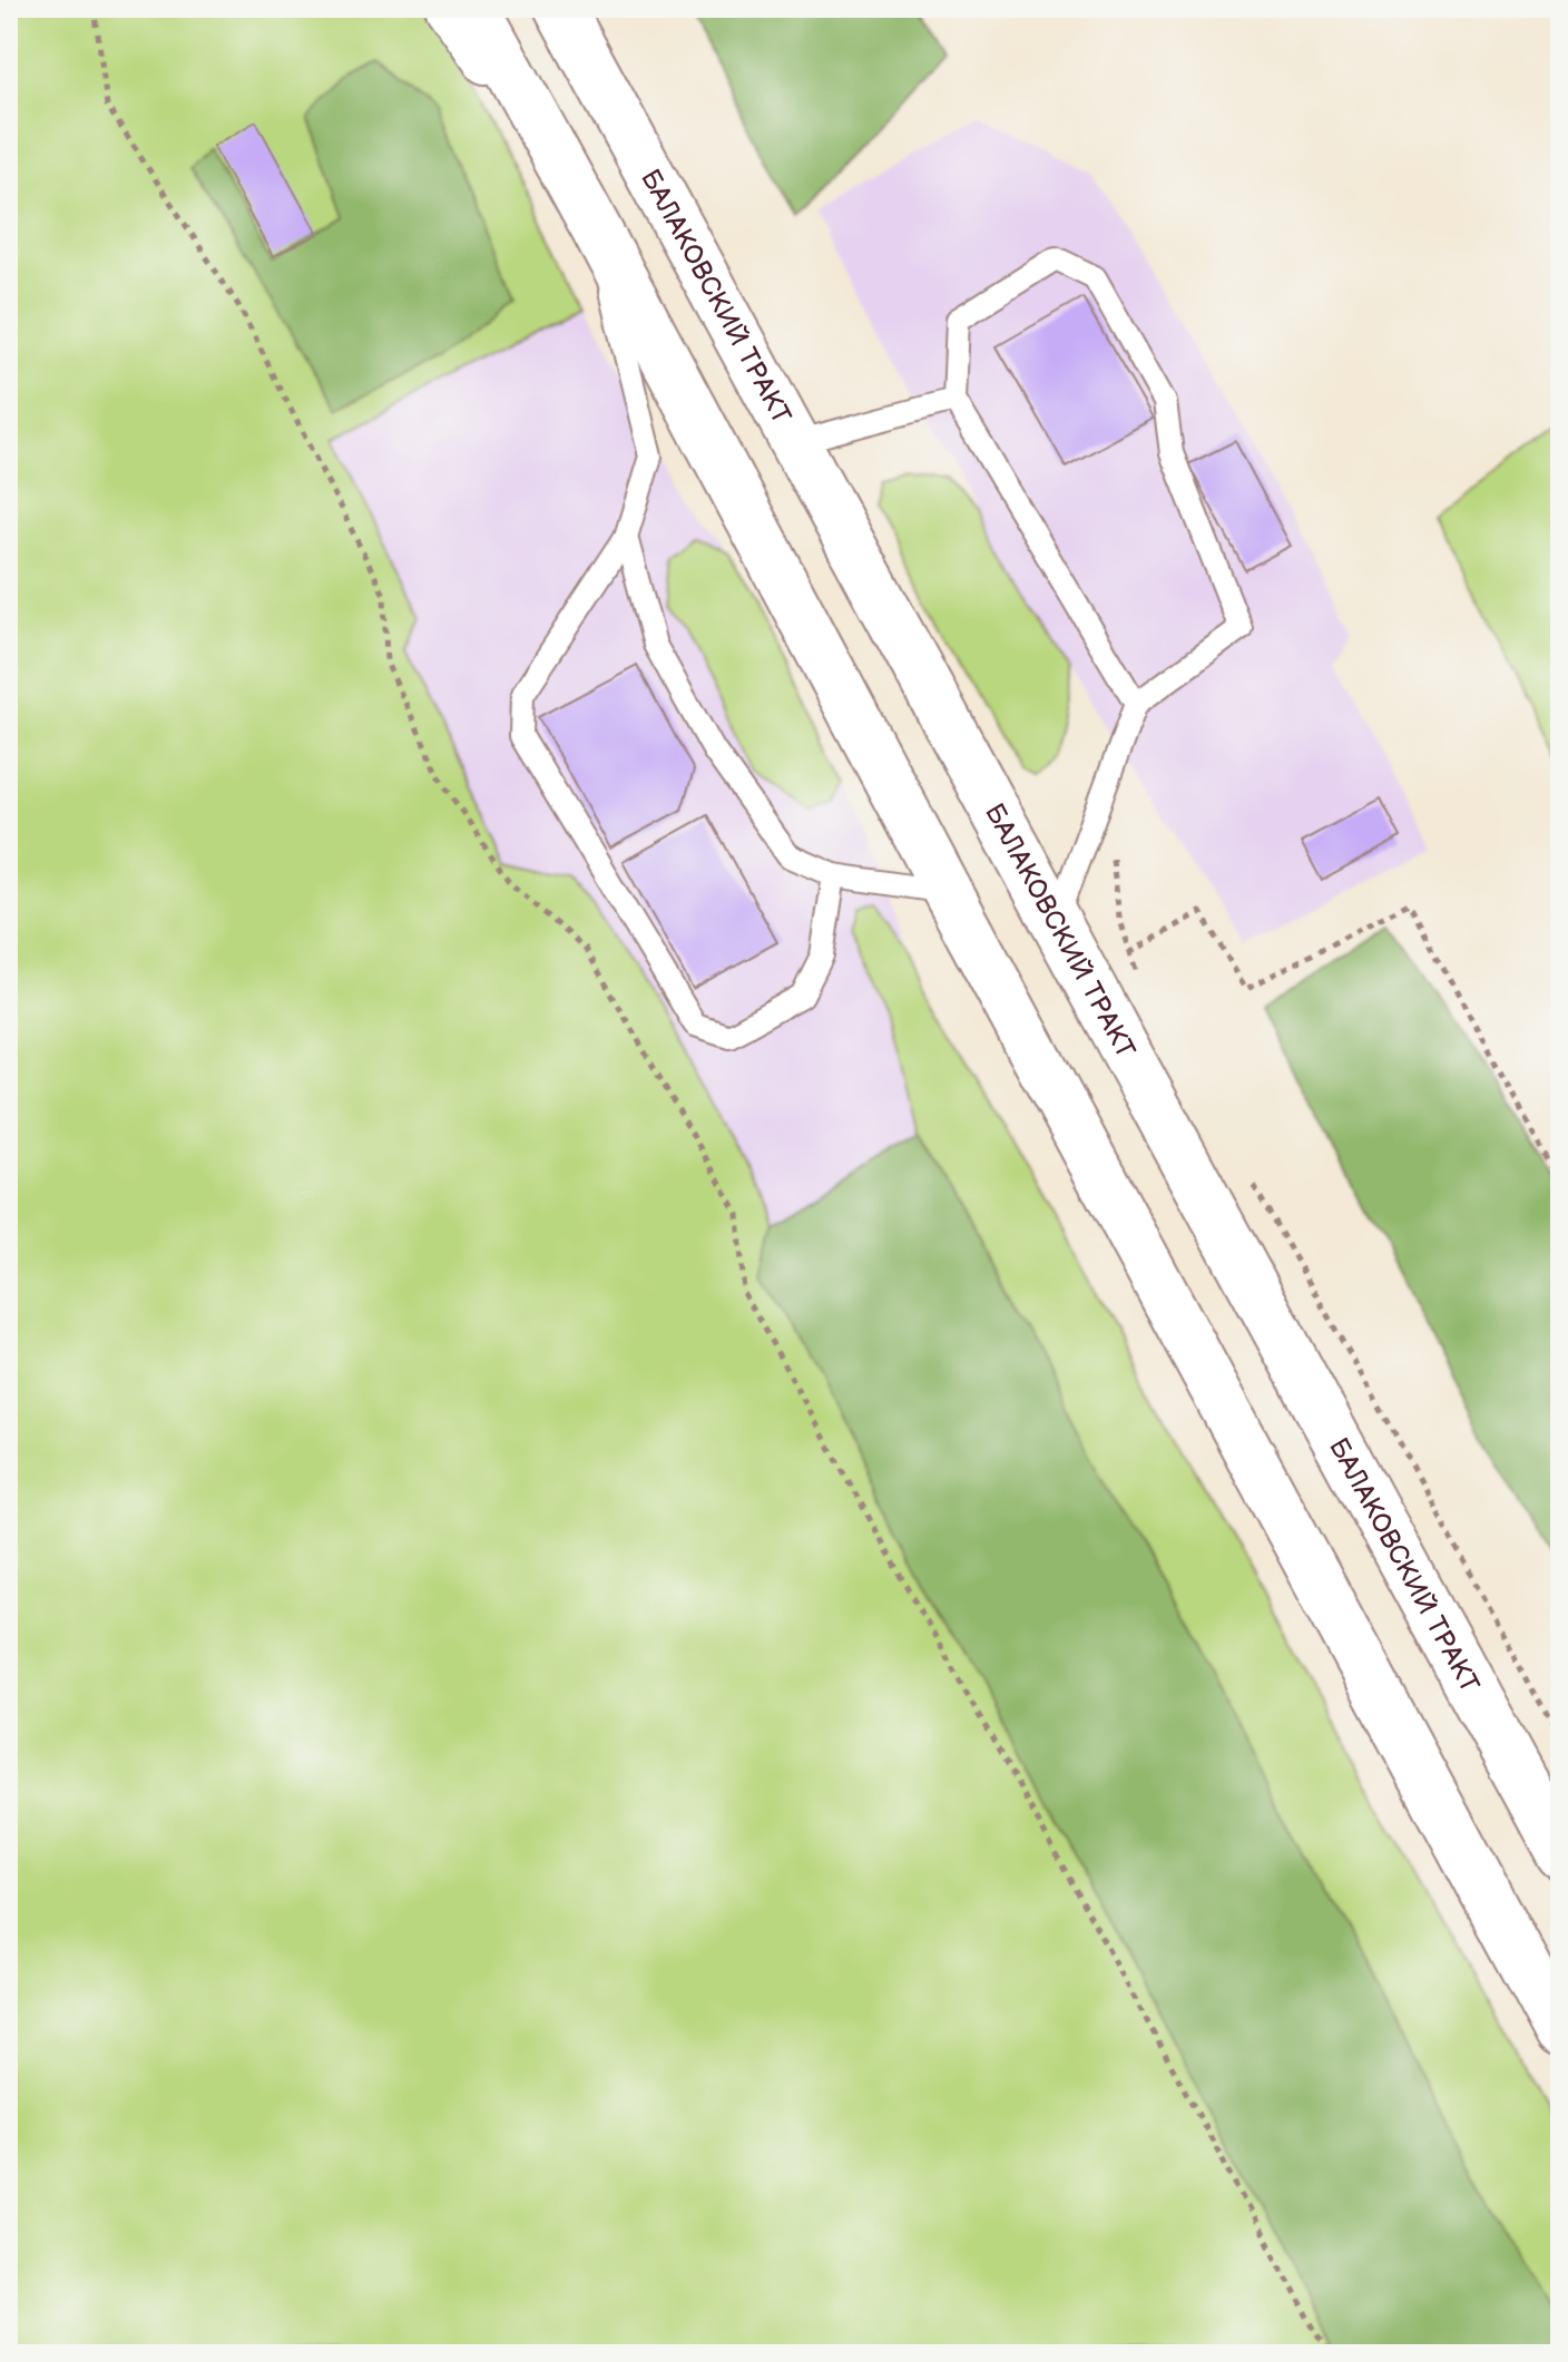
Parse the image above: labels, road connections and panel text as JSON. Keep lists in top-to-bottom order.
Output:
{
  "streets": {
    "main road": ["БАЛАКОВСКИЙ ТРАКТ"]
  }
}
